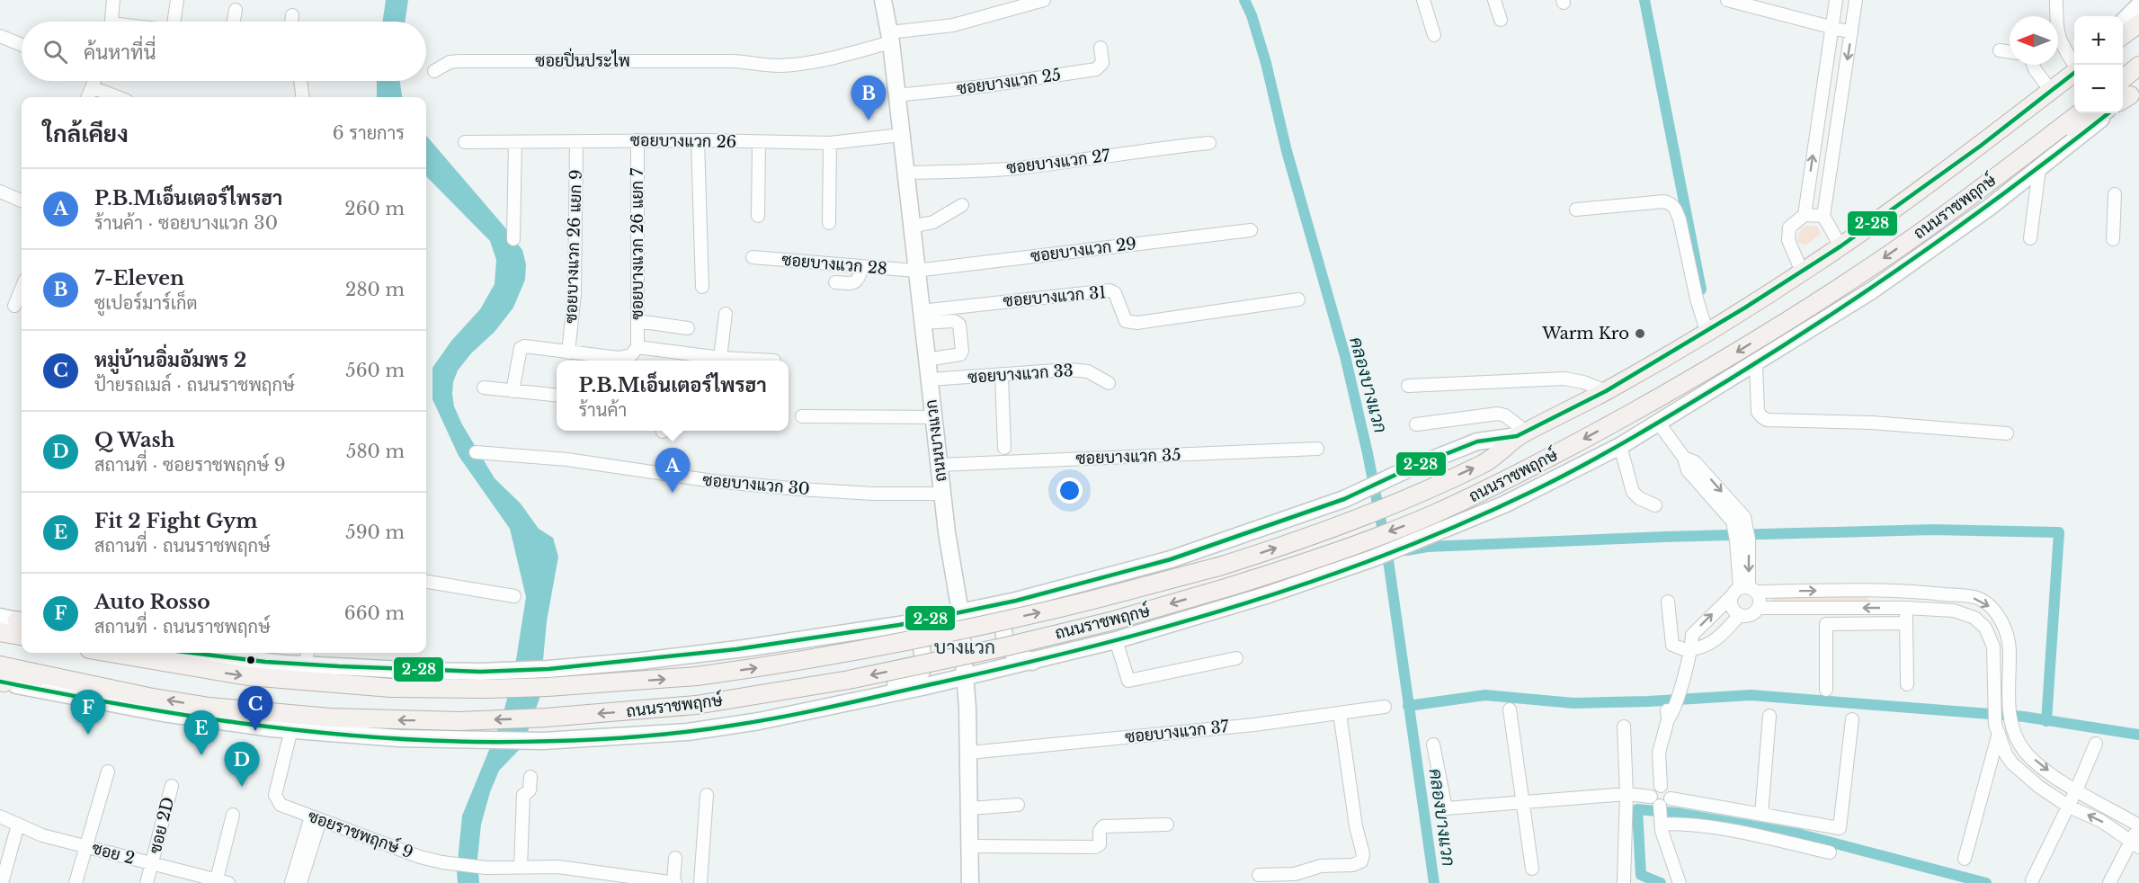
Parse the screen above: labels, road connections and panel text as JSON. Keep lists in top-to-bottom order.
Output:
{
  "streets": {
    "main road": ["ถนนราชพฤกษ์", "ถนนบางแวก"],
    "street": [
      "ซอยปิ่นประไพ",
      "ซอยบางแวก 25",
      "ซอยบางแวก 26",
      "ซอยบางแวก 27",
      "ซอยบางแวก 26 แยก 7",
      "ซอยบางแวก 26 แยก 9",
      "ซอยบางแวก 29",
      "ซอยบางแวก 28",
      "ซอยบางแวก 31",
      "ซอยบางแวก 33",
      "ซอยบางแวก 35",
      "ซอยบางแวก 30",
      "ซอยบางแวก 37",
      "ซอย 2D",
      "ซอยราชพฤกษ์ 9",
      "ซอย 2"
    ]
  },
  "crossings": [
    ["ซอยปิ่นประไพ", "ถนนบางแวก"],
    ["ซอยบางแวก 25", "ถนนบางแวก"],
    ["ซอยบางแวก 26", "ซอยบางแวก 26 แยก 7"],
    ["ซอยบางแวก 26", "ซอยบางแวก 26 แยก 9"],
    ["ซอยบางแวก 26", "ถนนบางแวก"],
    ["ซอยบางแวก 27", "ถนนบางแวก"],
    ["ถนนราชพฤกษ์", "ถนนบางแวก"],
    ["ถนนราชพฤกษ์", "ซอยราชพฤกษ์ 9"],
    ["ซอยบางแวก 29", "ซอยบางแวก 28"],
    ["ซอยบางแวก 29", "ถนนบางแวก"],
    ["ซอยบางแวก 28", "ถนนบางแวก"],
    ["ซอยบางแวก 31", "ถนนบางแวก"],
    ["ซอยบางแวก 33", "ถนนบางแวก"],
    ["ถนนบางแวก", "ซอยบางแวก 35"],
    ["ถนนบางแวก", "ซอยบางแวก 30"],
    ["ถนนบางแวก", "ซอยบางแวก 37"],
    ["ซอย 2D", "ซอย 2"]
  ],
  "districts": ["บางแวก"],
  "water": ["คลองบางแวก"],
  "places": ["Warm Kro"],
  "lines": ["transit line 2-28"],
  "north": "left",
  "page": {
    "map_buttons": ["+", "−"],
    "search": "ค้นหาที่นี่",
    "pins": [
      "B",
      "A",
      "C",
      "F",
      "E",
      "D"
    ],
    "heading": ["ใกล้เคียง", "6 รายการ"],
    "list": [
      {
        "mark": "A",
        "name": "P.B.Mเอ็นเตอร์ไพรฮา",
        "note": "ร้านค้า · ซอยบางแวก 30",
        "value": "260 m"
      },
      {
        "mark": "B",
        "name": "7-Eleven",
        "note": "ซูเปอร์มาร์เก็ต",
        "value": "280 m"
      },
      {
        "mark": "C",
        "name": "หมู่บ้านอิ่มอัมพร 2",
        "note": "ป้ายรถเมล์ · ถนนราชพฤกษ์",
        "value": "560 m"
      },
      {
        "mark": "D",
        "name": "Q Wash",
        "note": "สถานที่ · ซอยราชพฤกษ์ 9",
        "value": "580 m"
      },
      {
        "mark": "E",
        "name": "Fit 2 Fight Gym",
        "note": "สถานที่ · ถนนราชพฤกษ์",
        "value": "590 m"
      },
      {
        "mark": "F",
        "name": "Auto Rosso",
        "note": "สถานที่ · ถนนราชพฤกษ์",
        "value": "660 m"
      }
    ],
    "popup": ["P.B.Mเอ็นเตอร์ไพรฮา", "ร้านค้า"]
  }
}
